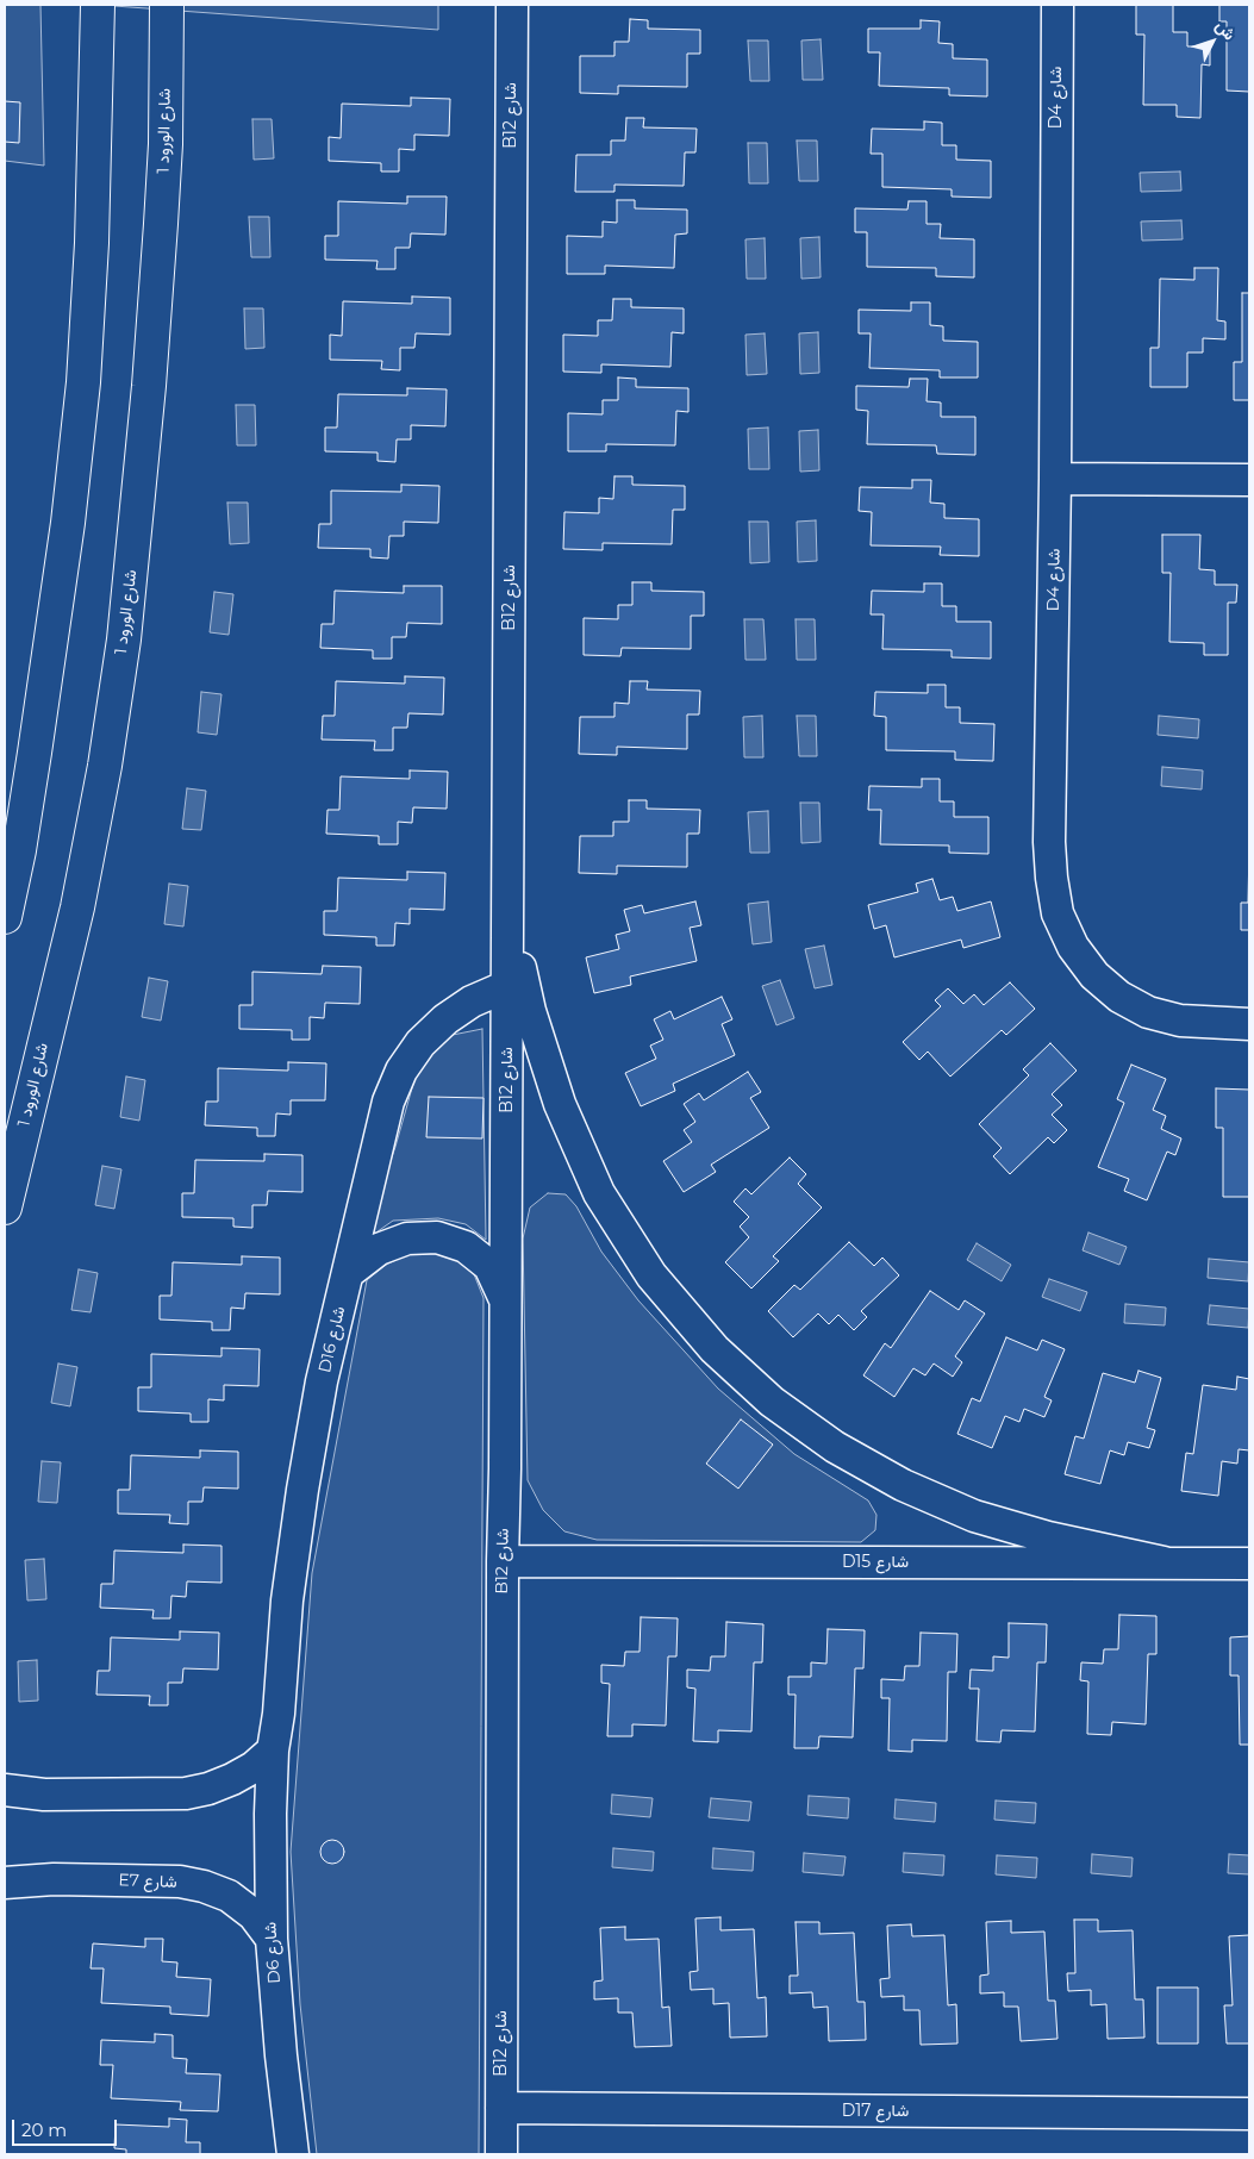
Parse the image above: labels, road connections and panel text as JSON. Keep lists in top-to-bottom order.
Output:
{
  "streets": {
    "street": [
      "D4 شارع",
      "B12 شارع",
      "شارع الورود 1",
      "D16 شارع",
      "D15 شارع",
      "E7 شارع",
      "D6 شارع",
      "D17 شارع"
    ]
  },
  "crossings": [
    ["B12 شارع", "D16 شارع"],
    ["B12 شارع", "D15 شارع"],
    ["B12 شارع", "D17 شارع"],
    ["D16 شارع", "D6 شارع"],
    ["E7 شارع", "D6 شارع"]
  ],
  "scale_bar": "20 m",
  "north": "top right"
}
